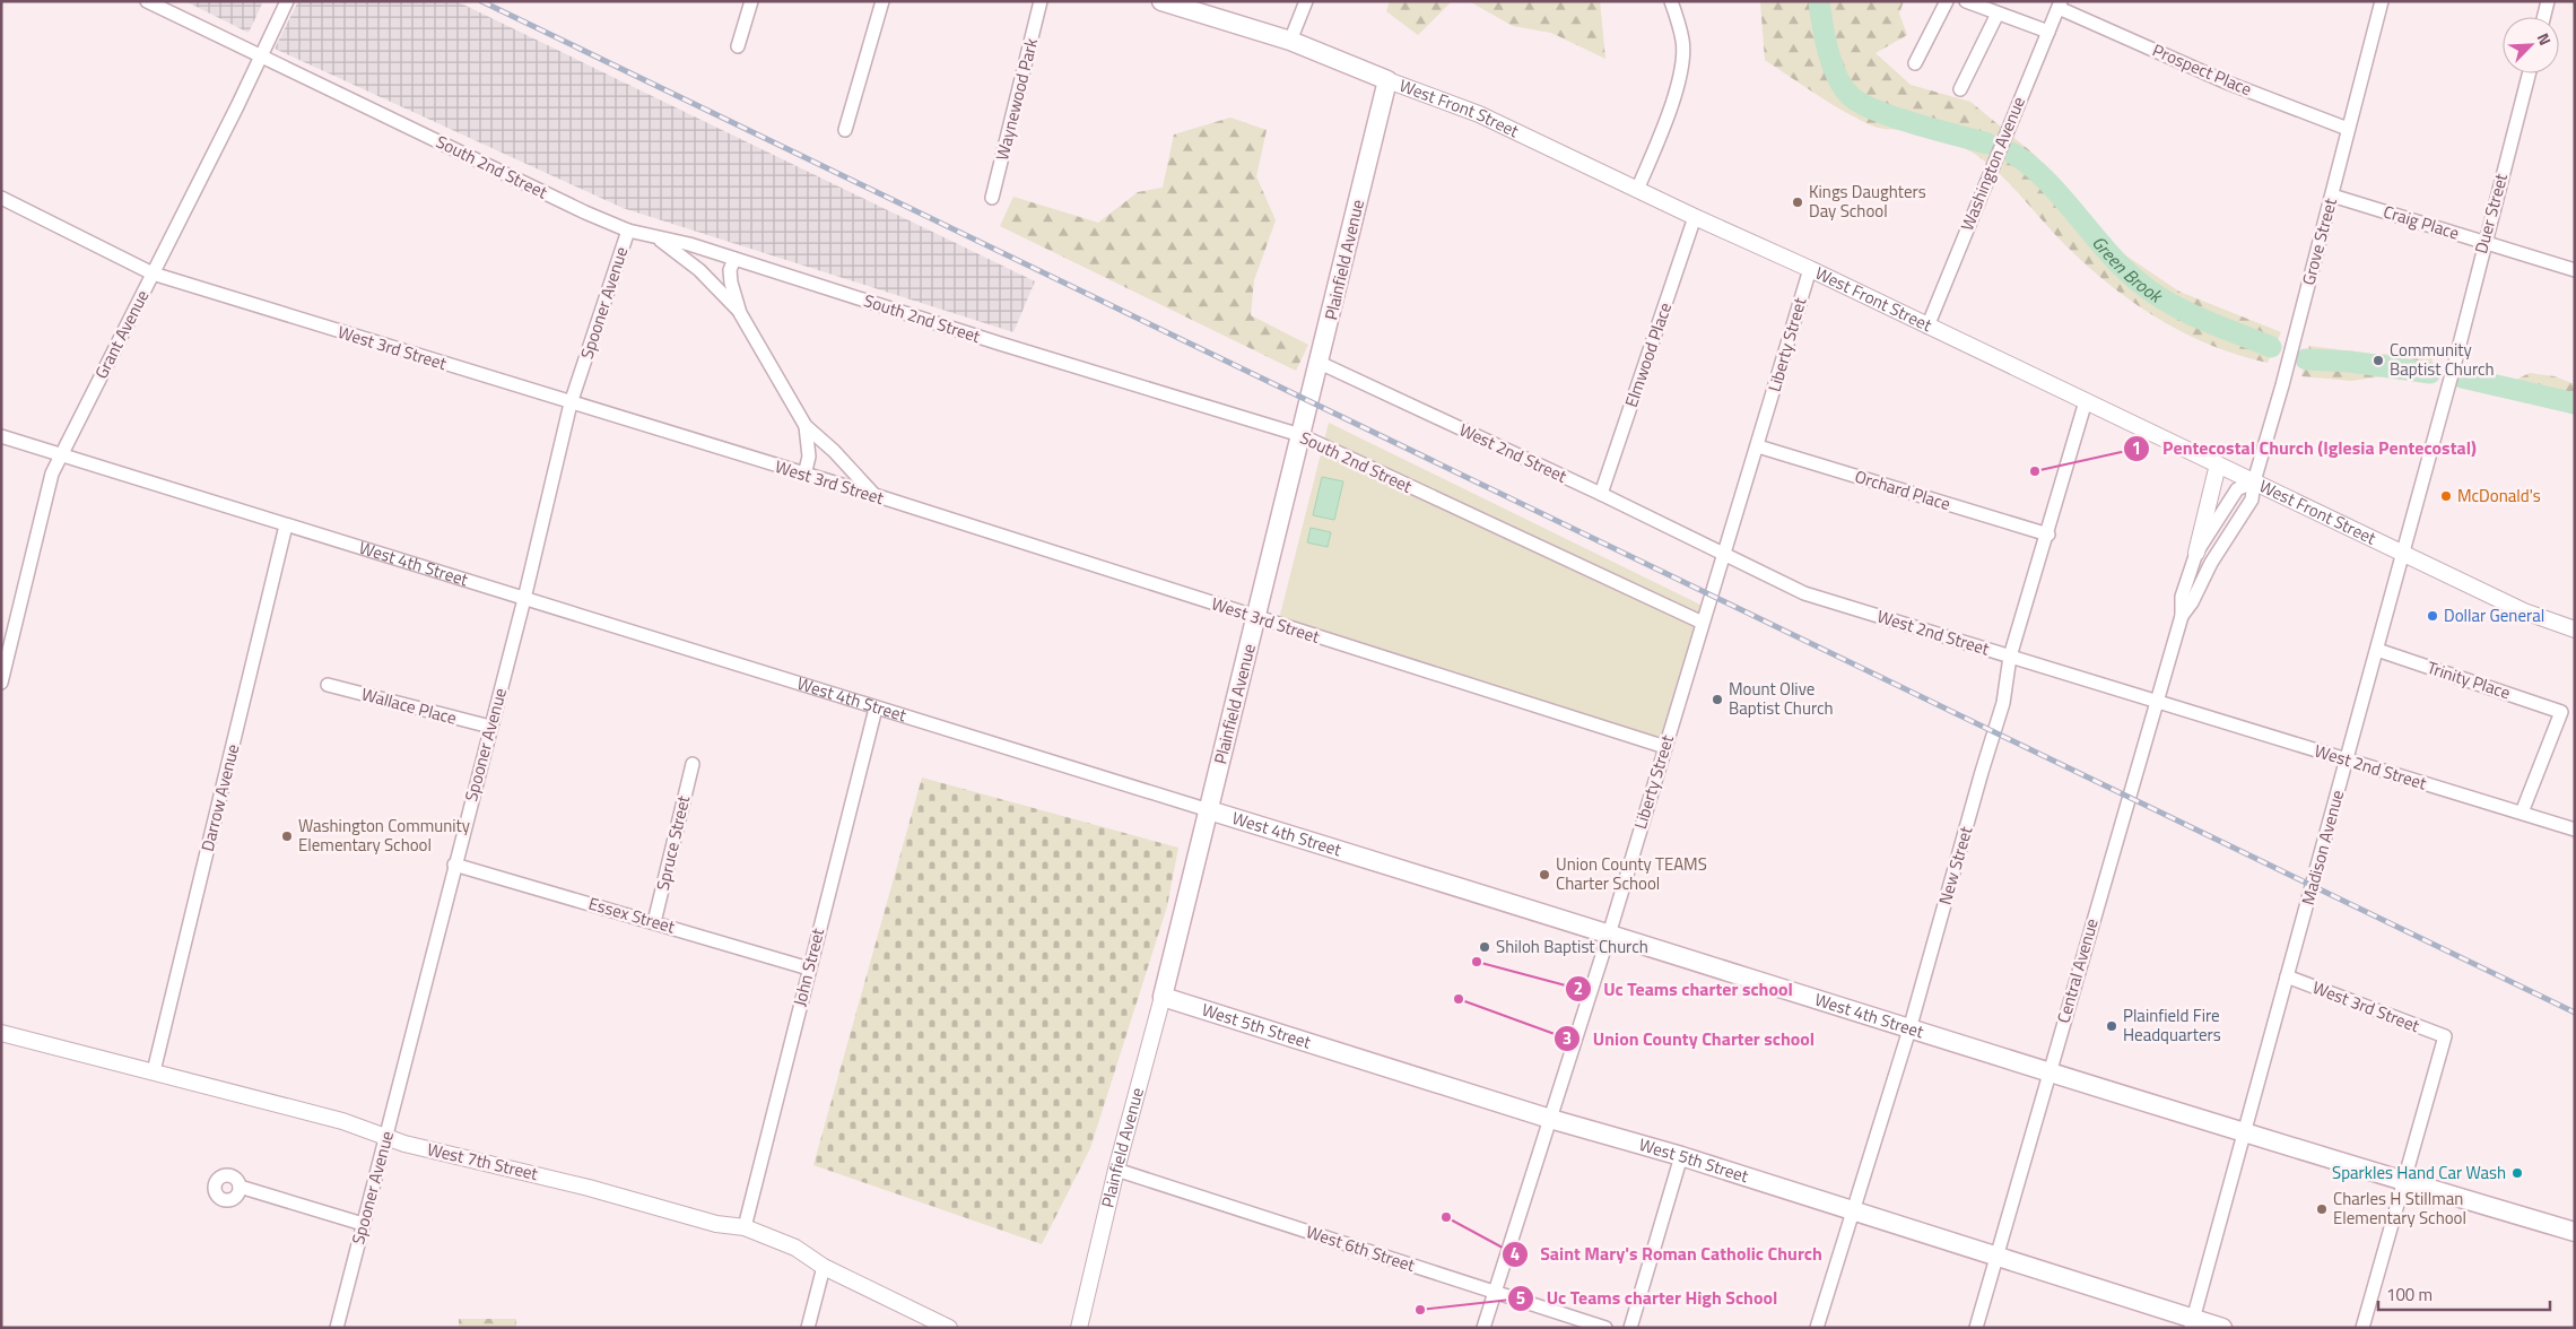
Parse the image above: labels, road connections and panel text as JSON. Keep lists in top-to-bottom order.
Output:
{
  "streets": {
    "main road": [
      "West Front Street",
      "Plainfield Avenue",
      "West 4th Street",
      "West 5th Street"
    ],
    "street": [
      "Prospect Place",
      "Waynewood Park",
      "Washington Avenue",
      "South 2nd Street",
      "Duer Street",
      "Craig Place",
      "Grove Street",
      "Spooner Avenue",
      "Grant Avenue",
      "Liberty Street",
      "West 3rd Street",
      "Elmwood Place",
      "West 2nd Street",
      "Orchard Place",
      "Trinity Place",
      "Wallace Place",
      "Darrow Avenue",
      "Spruce Street",
      "Madison Avenue",
      "New Street",
      "Essex Street",
      "John Street",
      "Central Avenue",
      "West 7th Street",
      "West 6th Street"
    ]
  },
  "crossings": [
    ["Prospect Place", "Washington Avenue"],
    ["Prospect Place", "Grove Street"],
    ["West Front Street", "Washington Avenue"],
    ["West Front Street", "Grove Street"],
    ["West Front Street", "Plainfield Avenue"],
    ["West Front Street", "Liberty Street"],
    ["West Front Street", "Elmwood Place"],
    ["West Front Street", "Madison Avenue"],
    ["West Front Street", "New Street"],
    ["West Front Street", "Central Avenue"],
    ["South 2nd Street", "Plainfield Avenue"],
    ["South 2nd Street", "Spooner Avenue"],
    ["South 2nd Street", "Grant Avenue"],
    ["South 2nd Street", "Liberty Street"],
    ["Duer Street", "Craig Place"],
    ["Duer Street", "Madison Avenue"],
    ["Craig Place", "Grove Street"],
    ["Grove Street", "Central Avenue"],
    ["Plainfield Avenue", "West 3rd Street"],
    ["Plainfield Avenue", "West 2nd Street"],
    ["Plainfield Avenue", "West 4th Street"],
    ["Plainfield Avenue", "West 5th Street"],
    ["Plainfield Avenue", "West 6th Street"],
    ["Spooner Avenue", "West 3rd Street"],
    ["Spooner Avenue", "West 4th Street"],
    ["Spooner Avenue", "Wallace Place"],
    ["Spooner Avenue", "Essex Street"],
    ["Spooner Avenue", "West 7th Street"],
    ["Grant Avenue", "West 3rd Street"],
    ["Grant Avenue", "West 4th Street"],
    ["Liberty Street", "West 3rd Street"],
    ["Liberty Street", "West 2nd Street"],
    ["Liberty Street", "Orchard Place"],
    ["Liberty Street", "West 4th Street"],
    ["Liberty Street", "West 5th Street"],
    ["Liberty Street", "West 6th Street"],
    ["West 3rd Street", "West 4th Street"],
    ["West 3rd Street", "Madison Avenue"],
    ["Elmwood Place", "West 2nd Street"],
    ["West 2nd Street", "Trinity Place"],
    ["West 2nd Street", "Madison Avenue"],
    ["West 2nd Street", "New Street"],
    ["West 2nd Street", "Central Avenue"],
    ["Orchard Place", "New Street"],
    ["West 4th Street", "Darrow Avenue"],
    ["West 4th Street", "Madison Avenue"],
    ["West 4th Street", "New Street"],
    ["West 4th Street", "John Street"],
    ["West 4th Street", "Central Avenue"],
    ["Trinity Place", "Madison Avenue"],
    ["Darrow Avenue", "West 7th Street"],
    ["Spruce Street", "Essex Street"],
    ["Madison Avenue", "West 5th Street"],
    ["New Street", "West 5th Street"],
    ["Essex Street", "John Street"],
    ["John Street", "West 7th Street"],
    ["Central Avenue", "West 5th Street"]
  ],
  "water": ["Green Brook"],
  "places": [
    "Kings Daughters Day School",
    "Community Baptist Church",
    "Pentecostal Church (Iglesia Pentecostal)",
    "McDonald's",
    "Dollar General",
    "Mount Olive Baptist Church",
    "Washington Community Elementary School",
    "Union County TEAMS Charter School",
    "Shiloh Baptist Church",
    "Uc Teams charter school",
    "Union County Charter school",
    "Plainfield Fire Headquarters",
    "Sparkles Hand Car Wash",
    "Charles H Stillman Elementary School",
    "Saint Mary's Roman Catholic Church",
    "Uc Teams charter High School"
  ],
  "scale_bar": "100 m",
  "north": "top right"
}
